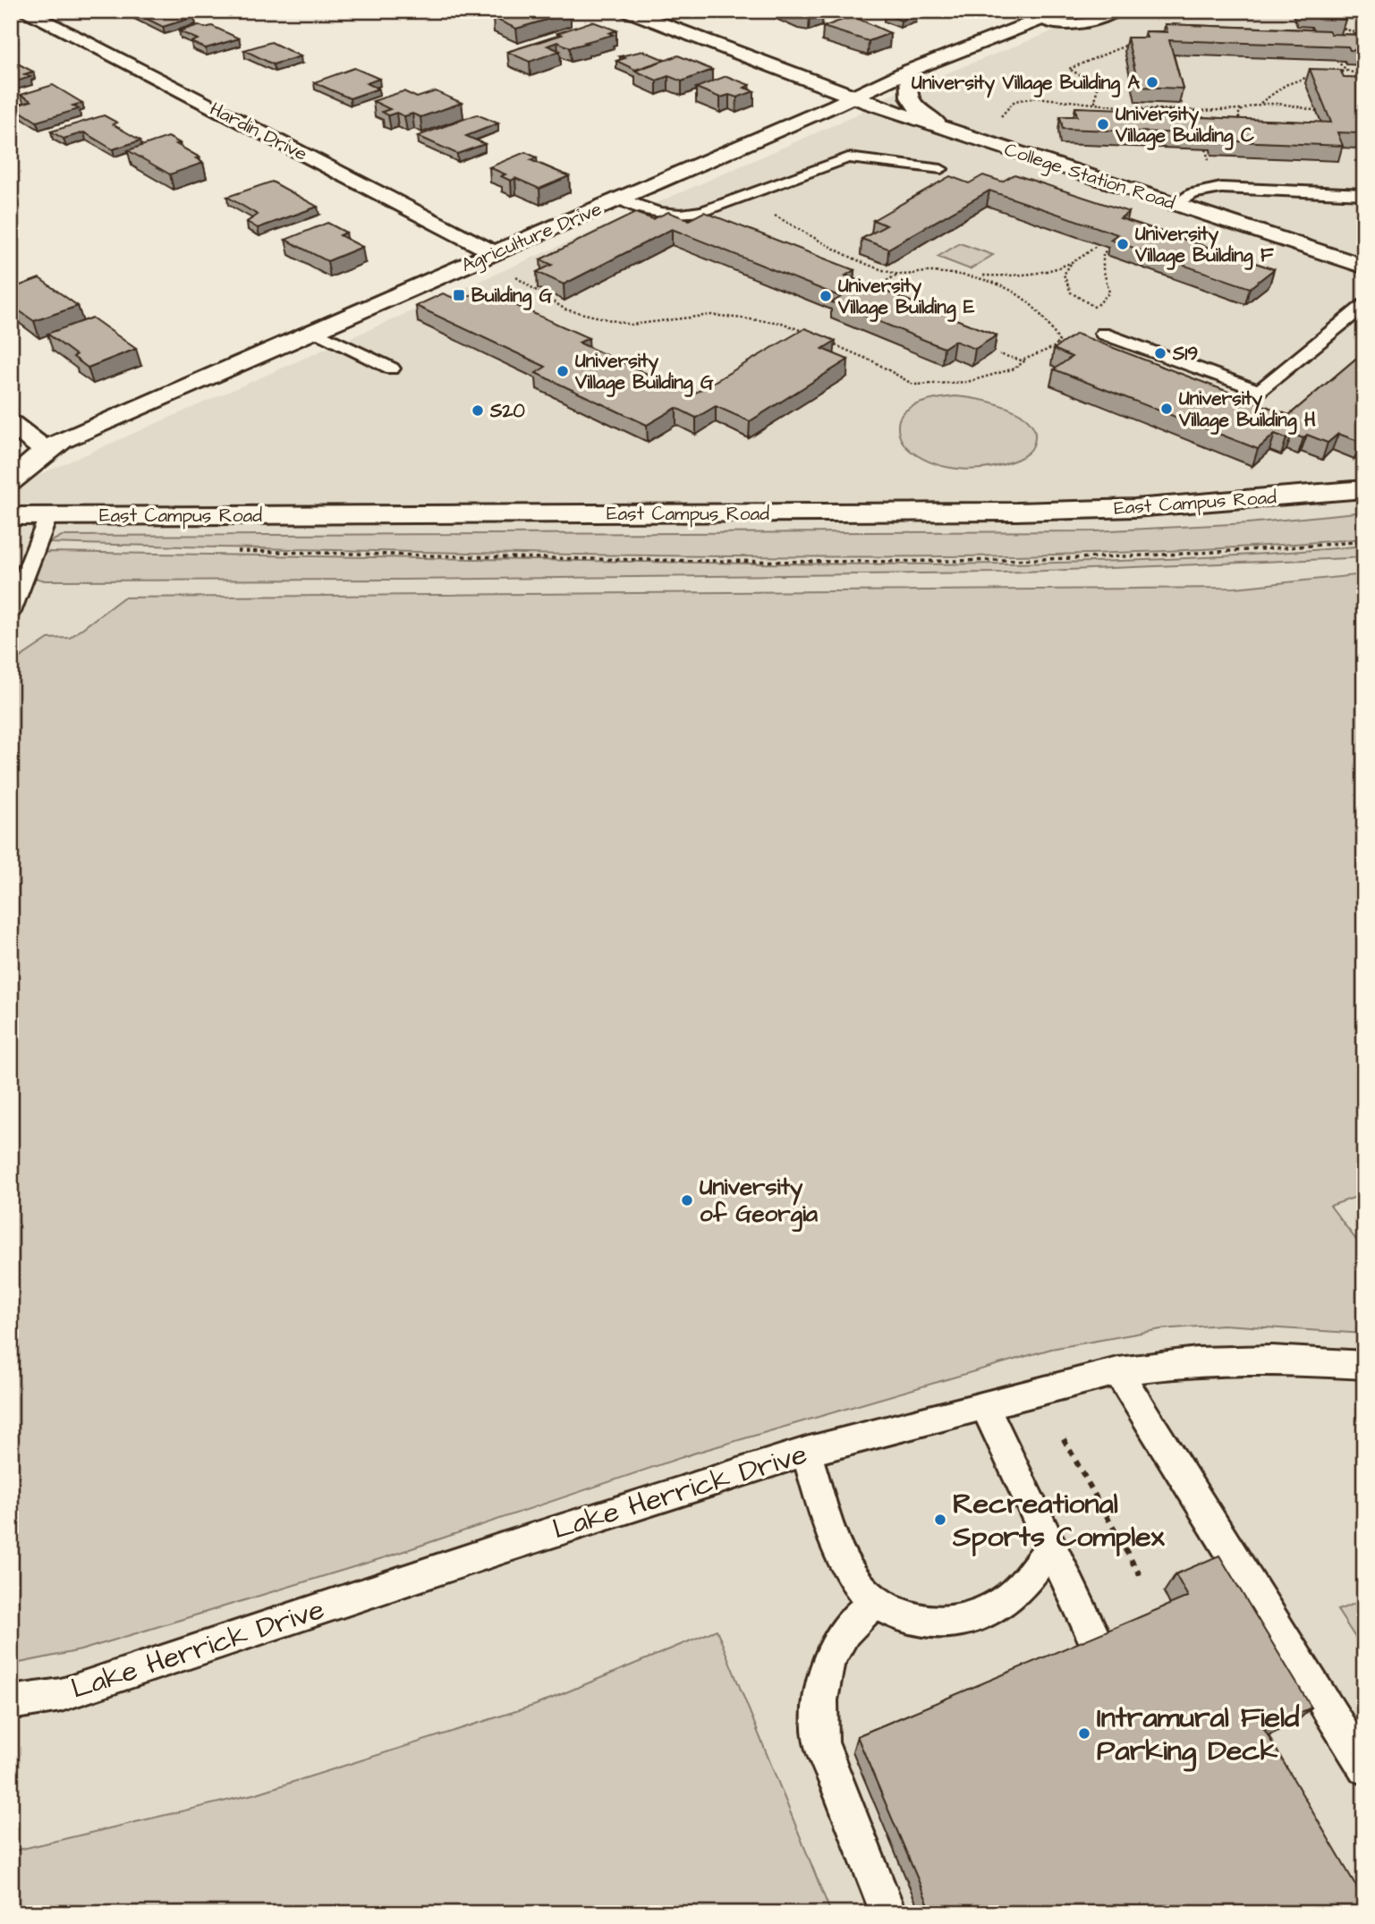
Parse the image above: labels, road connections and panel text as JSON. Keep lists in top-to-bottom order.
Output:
{
  "streets": {
    "street": [
      "Hardin Drive",
      "College Station Road",
      "Agriculture Drive",
      "East Campus Road"
    ],
    "lane": ["Lake Herrick Drive"]
  },
  "crossings": [
    ["Hardin Drive", "Agriculture Drive"],
    ["College Station Road", "Agriculture Drive"]
  ],
  "places": {
    "other": [
      "University Village Building A",
      "University Village Building C",
      "University Village Building F",
      "University Village Building E",
      "S19",
      "University Village Building G",
      "University Village Building H",
      "S20",
      "University of Georgia",
      "Recreational Sports Complex",
      "Intramural Field Parking Deck"
    ],
    "transit": ["Building G"]
  }
}
